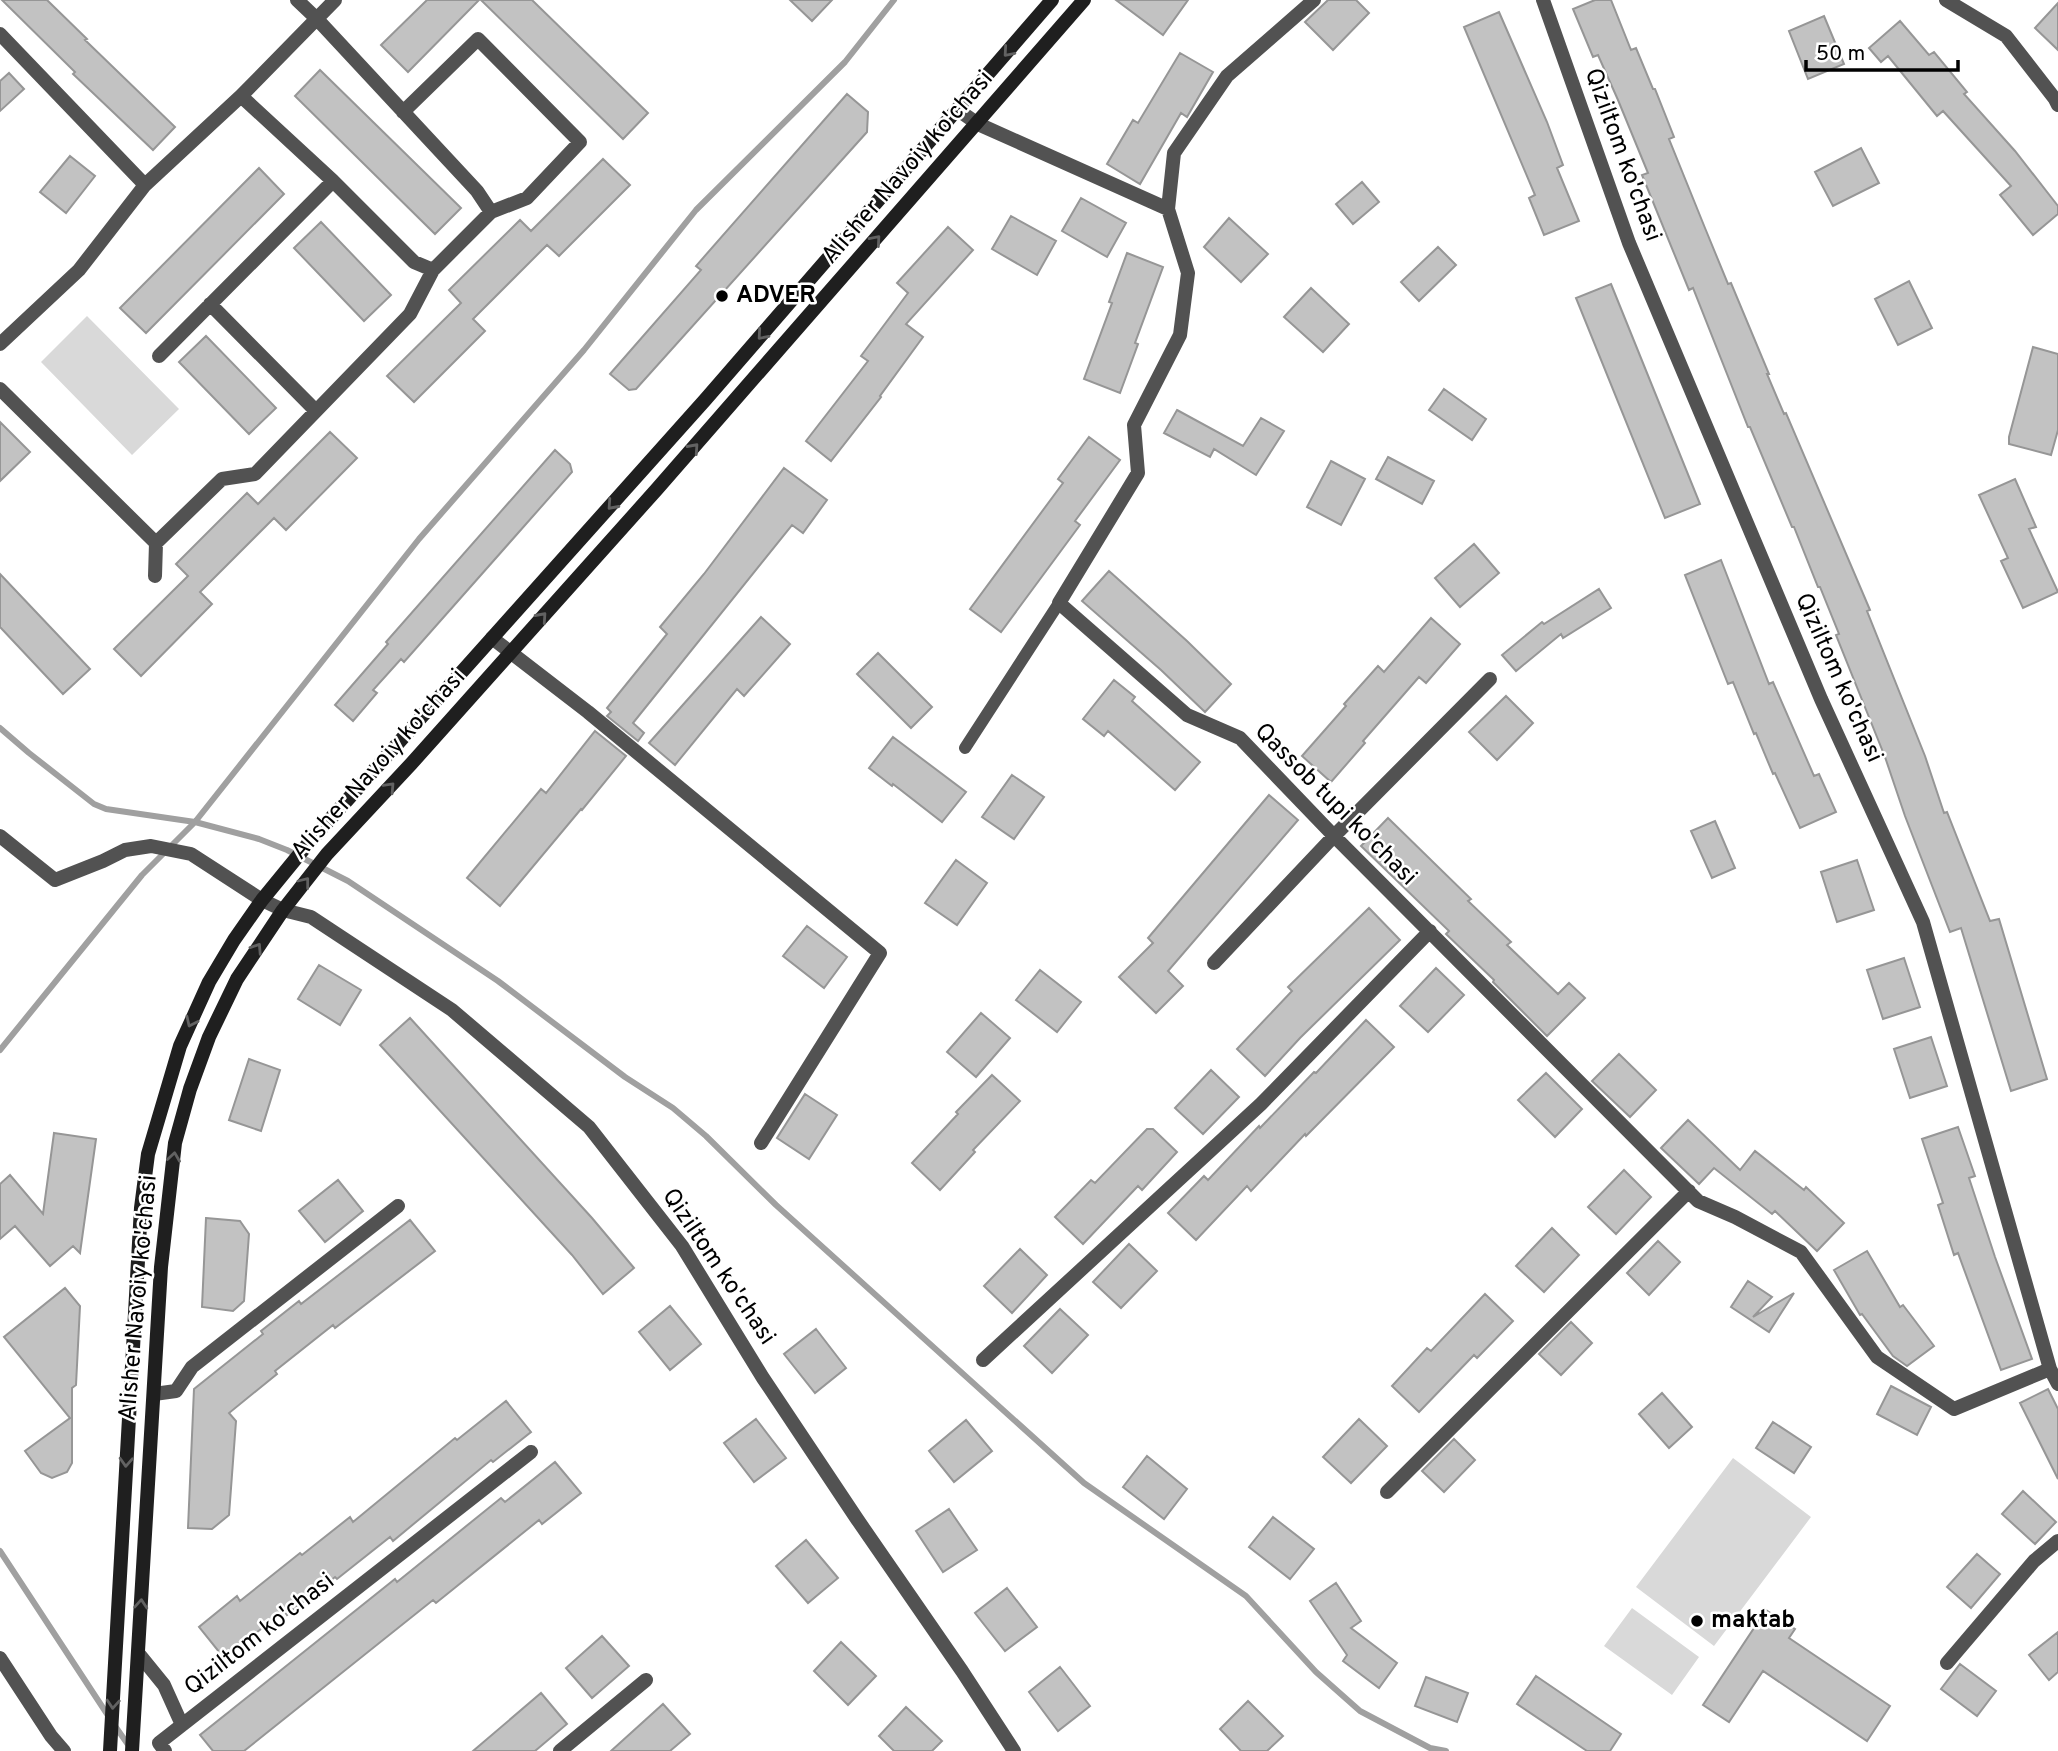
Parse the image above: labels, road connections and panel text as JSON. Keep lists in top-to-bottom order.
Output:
{
  "streets": {
    "main road": ["Alisher Navoiy ko'chasi"],
    "street": ["Qiziltom ko'chasi", "Qassob tupi ko'chasi"]
  },
  "crossings": [
    ["Qiziltom ko'chasi", "Alisher Navoiy ko'chasi"],
    ["Qiziltom ko'chasi", "Qassob tupi ko'chasi"]
  ],
  "places": ["ADVER", "maktab"],
  "scale_bar": "50 m"
}
